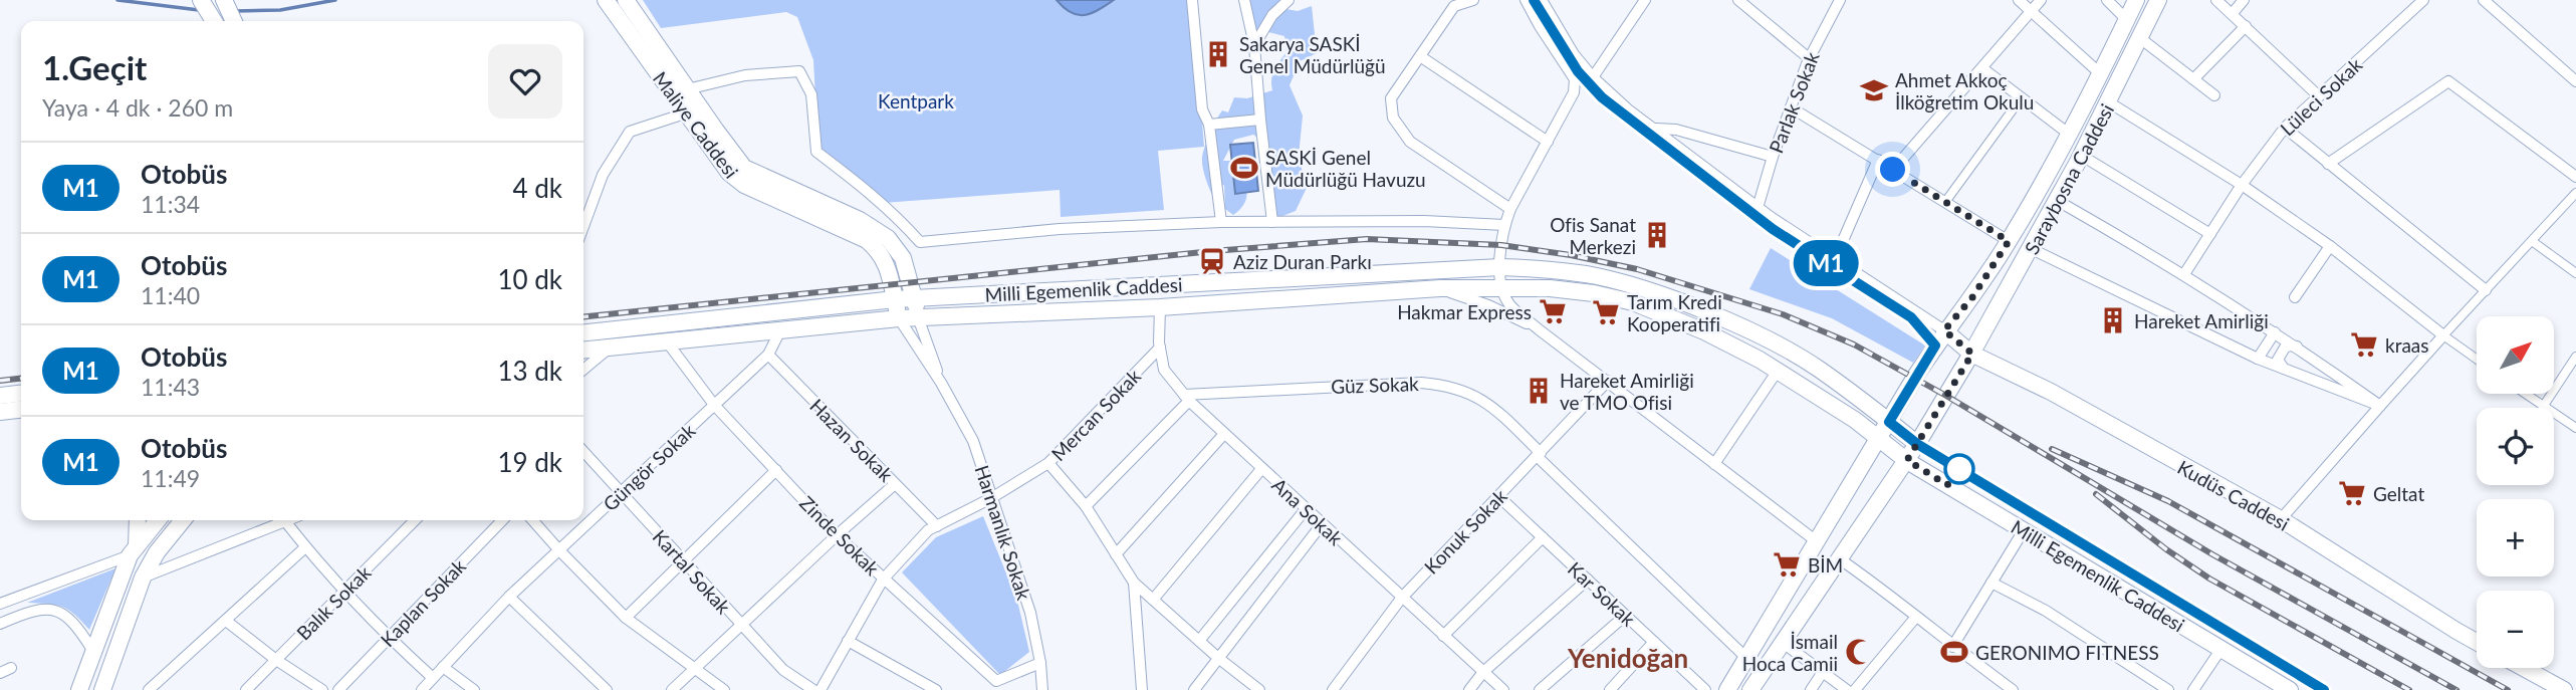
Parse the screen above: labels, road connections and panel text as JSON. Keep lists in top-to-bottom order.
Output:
{
  "streets": {
    "main road": [
      "Maliye Caddesi",
      "Saraybosna Caddesi",
      "Milli Egemenlik Caddesi",
      "Kudüs Caddesi"
    ],
    "street": [
      "Lüleci Sokak",
      "Parlak Sokak",
      "Güz Sokak",
      "Mercan Sokak",
      "Hazan Sokak",
      "Güngör Sokak",
      "Ana Sokak",
      "Konuk Sokak",
      "Harmanlık Sokak",
      "Zinde Sokak",
      "Kartal Sokak",
      "Kar Sokak",
      "Balık Sokak",
      "Kaplan Sokak"
    ]
  },
  "crossings": [
    ["Maliye Caddesi", "Milli Egemenlik Caddesi"],
    ["Maliye Caddesi", "Harmanlık Sokak"],
    ["Saraybosna Caddesi", "Milli Egemenlik Caddesi"],
    ["Saraybosna Caddesi", "Kudüs Caddesi"],
    ["Milli Egemenlik Caddesi", "Ana Sokak"],
    ["Milli Egemenlik Caddesi", "Harmanlık Sokak"],
    ["Güz Sokak", "Ana Sokak"],
    ["Güz Sokak", "Konuk Sokak"],
    ["Mercan Sokak", "Hazan Sokak"],
    ["Mercan Sokak", "Ana Sokak"],
    ["Mercan Sokak", "Harmanlık Sokak"],
    ["Mercan Sokak", "Zinde Sokak"],
    ["Hazan Sokak", "Güngör Sokak"],
    ["Güngör Sokak", "Zinde Sokak"],
    ["Güngör Sokak", "Kartal Sokak"],
    ["Ana Sokak", "Konuk Sokak"],
    ["Konuk Sokak", "Kar Sokak"],
    ["Harmanlık Sokak", "Zinde Sokak"]
  ],
  "districts": ["Yenidoğan"],
  "parks": ["Kentpark"],
  "places": {
    "building": [
      "Sakarya SASKİ Genel Müdürlüğü",
      "Ofis Sanat Merkezi",
      "Hareket Amirliği",
      "Hareket Amirliği ve TMO Ofisi"
    ],
    "school or university": ["Ahmet Akkoç İlköğretim Okulu"],
    "sports": ["SASKİ Genel Müdürlüğü Havuzu", "GERONIMO FITNESS"],
    "station": ["Aziz Duran Parkı"],
    "supermarket": [
      "Hakmar Express",
      "Tarım Kredi Kooperatifi",
      "kraas",
      "Geltat",
      "BİM"
    ],
    "mosque": ["İsmail Hoca Camii"]
  },
  "lines": ["bus line M1"],
  "north": "top right",
  "page": {
    "on_map": "M1",
    "heading": ["1.Geçit", "Yaya · 4 dk · 260 m"],
    "list": [
      {
        "mark": "M1",
        "name": "Otobüs",
        "note": "11:34",
        "value": "4 dk"
      },
      {
        "mark": "M1",
        "name": "Otobüs",
        "note": "11:40",
        "value": "10 dk"
      },
      {
        "mark": "M1",
        "name": "Otobüs",
        "note": "11:43",
        "value": "13 dk"
      },
      {
        "mark": "M1",
        "name": "Otobüs",
        "note": "11:49",
        "value": "19 dk"
      }
    ],
    "map_buttons": ["+", "−"]
  }
}
